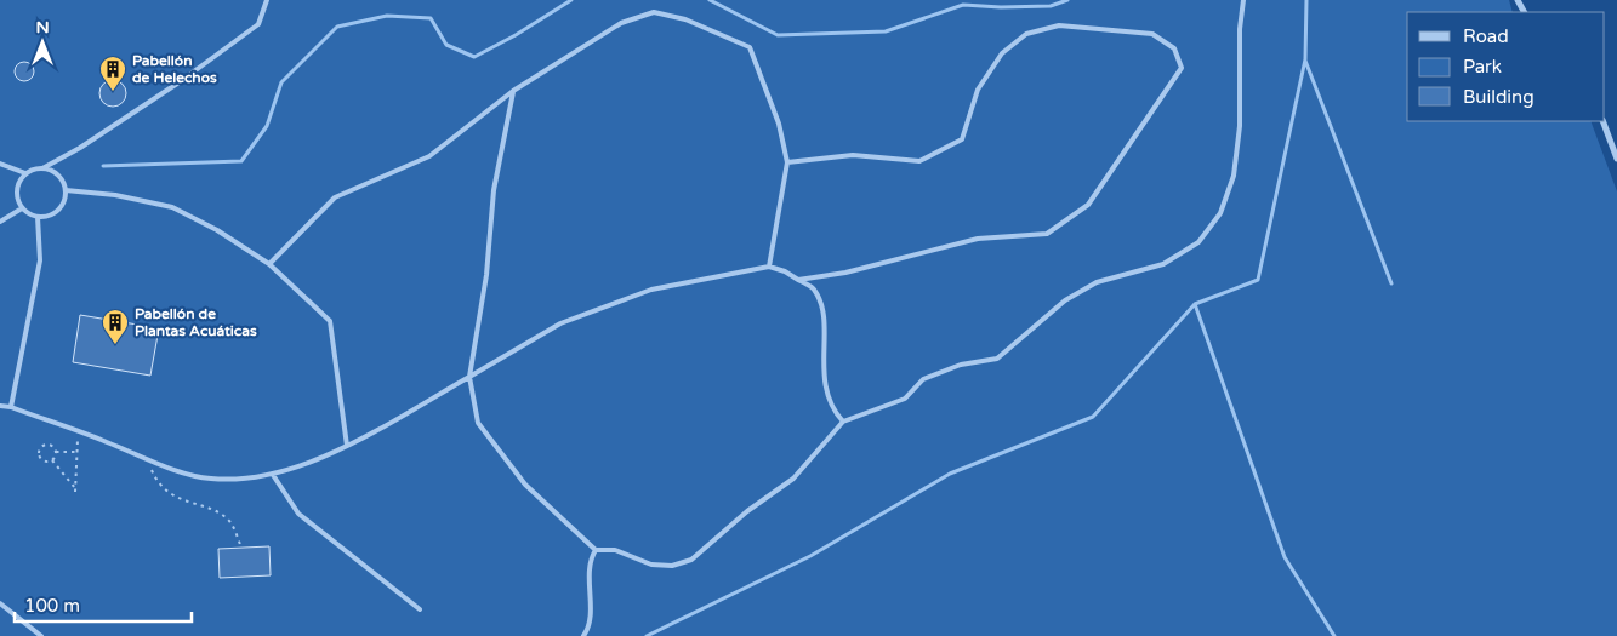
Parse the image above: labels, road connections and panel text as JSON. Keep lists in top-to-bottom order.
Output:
{
  "places": {
    "building": ["Pabellón de Helechos", "Pabellón de Plantas Acuáticas"]
  },
  "legend": ["Road", "Park", "Building"],
  "scale_bar": "100 m",
  "north": "top"
}
